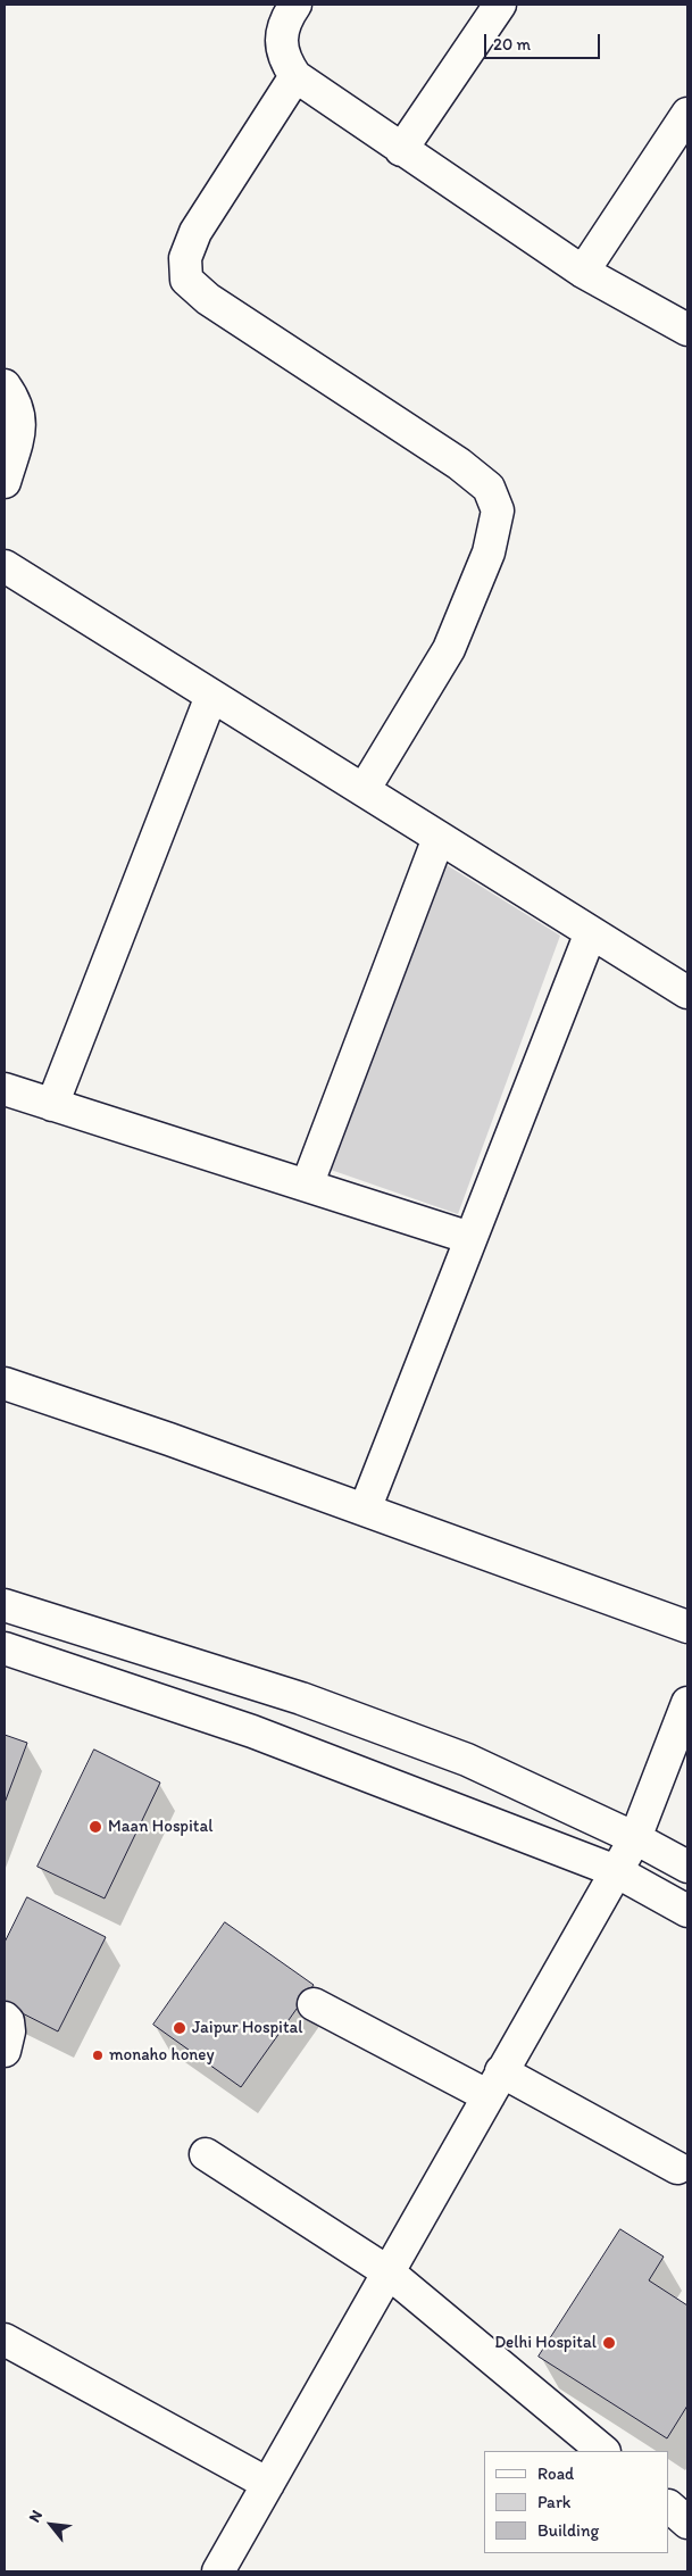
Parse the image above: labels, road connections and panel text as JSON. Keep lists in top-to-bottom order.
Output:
{
  "places": [
    "Maan Hospital",
    "Jaipur Hospital",
    "monaho honey",
    "Delhi Hospital"
  ],
  "legend": ["Road", "Park", "Building"],
  "scale_bar": "20 m",
  "north": "top left"
}
